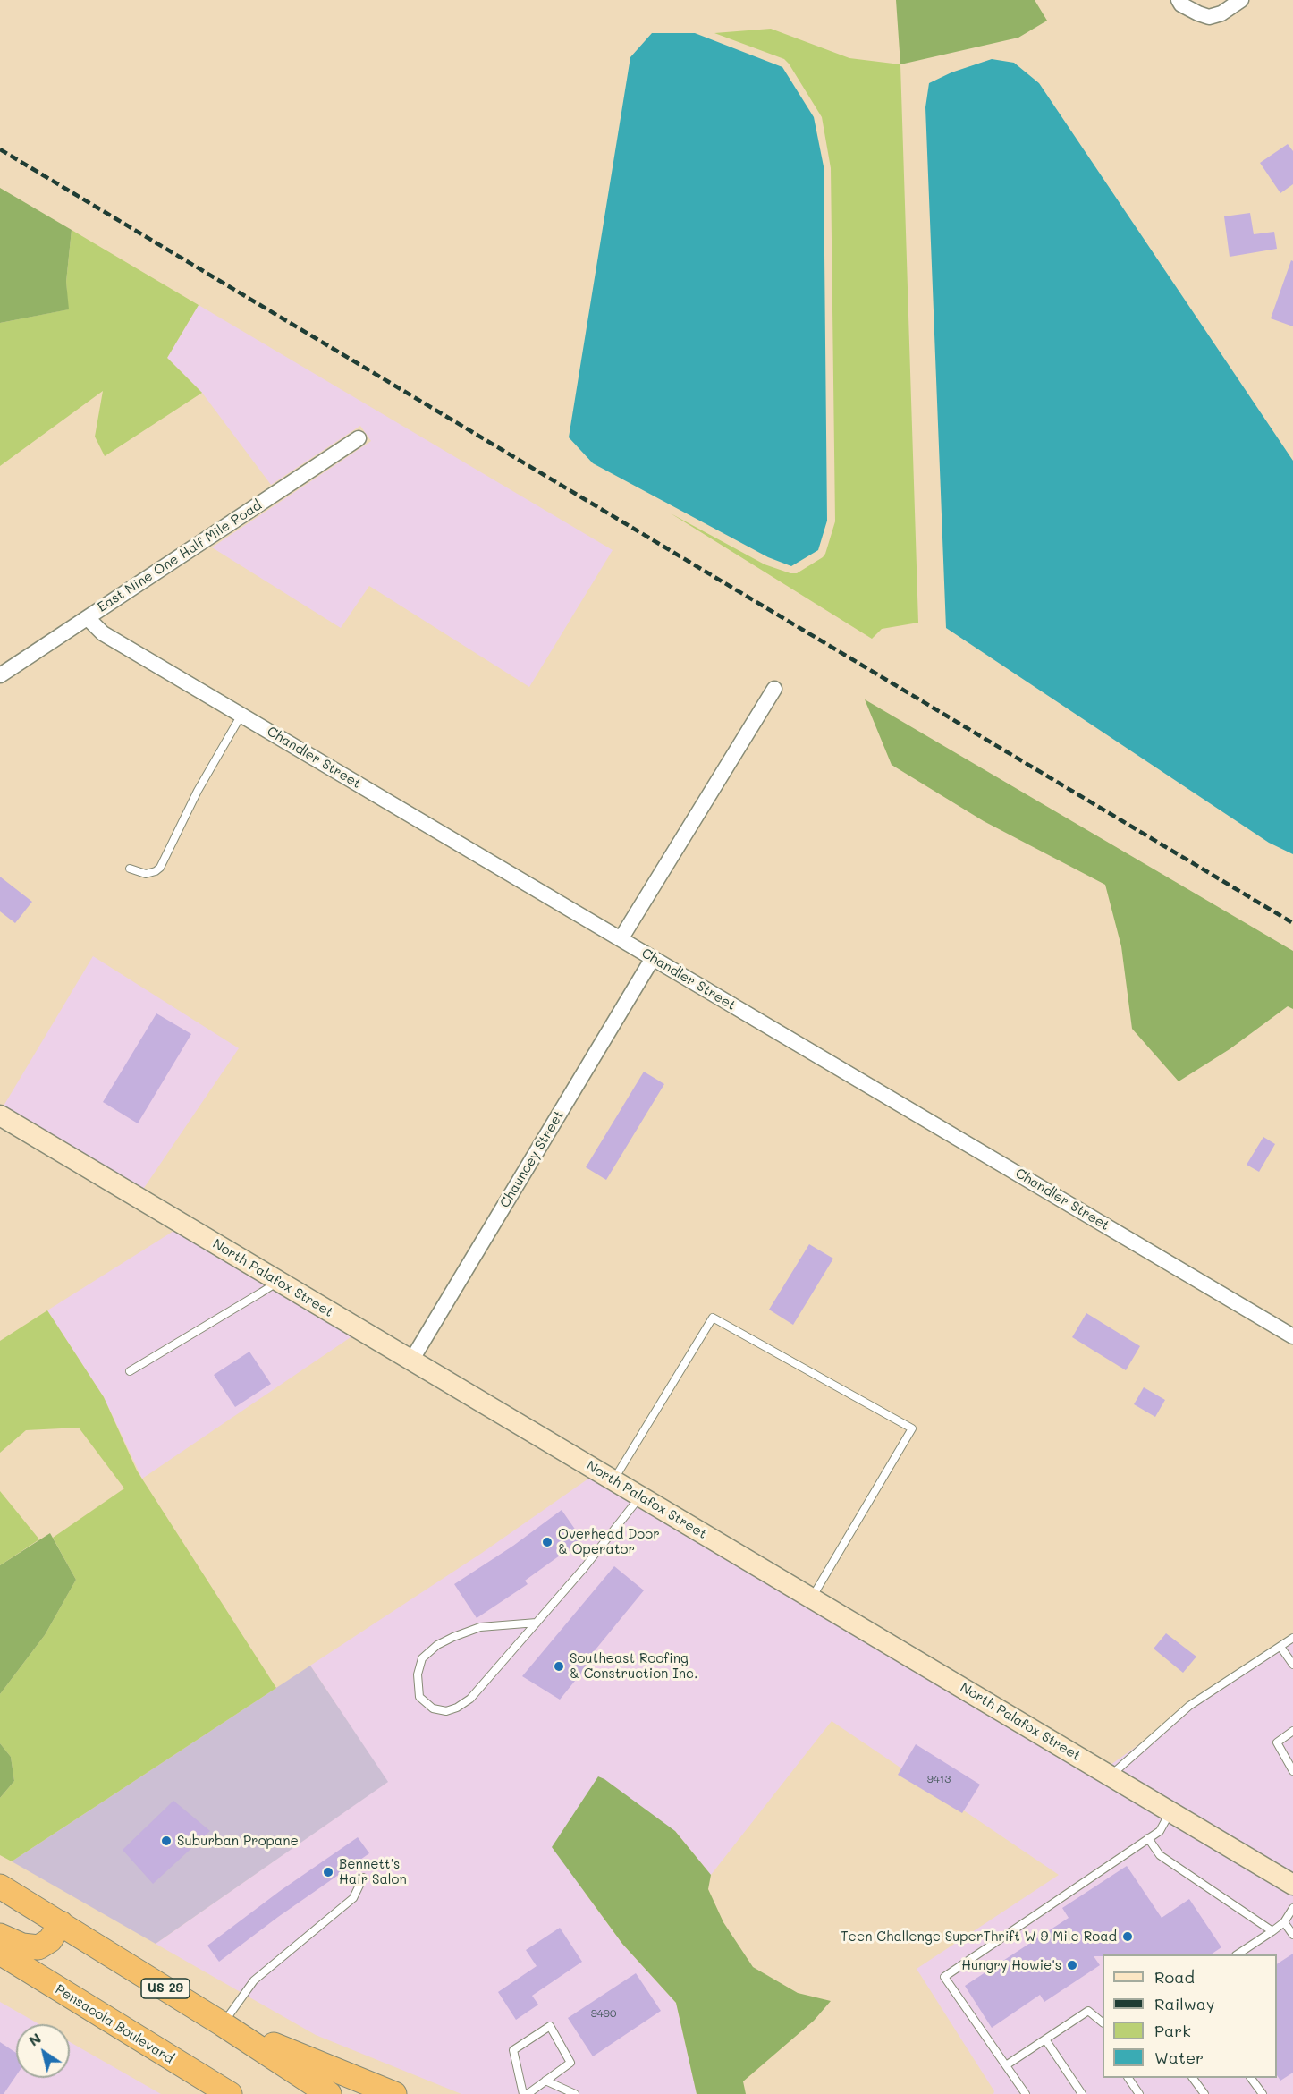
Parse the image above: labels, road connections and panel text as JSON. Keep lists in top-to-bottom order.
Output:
{
  "streets": {
    "highway": ["US 29", "Pensacola Boulevard"],
    "main road": ["North Palafox Street"],
    "street": ["East Nine One Half Mile Road", "Chandler Street", "Chauncey Street"]
  },
  "crossings": [
    ["East Nine One Half Mile Road", "Chandler Street"],
    ["Chandler Street", "Chauncey Street"],
    ["Chauncey Street", "North Palafox Street"]
  ],
  "places": [
    "Overhead Door & Operator",
    "Southeast Roofing & Construction Inc.",
    "Suburban Propane",
    "Bennett's Hair Salon",
    "Teen Challenge SuperThrift W 9 Mile Road",
    "Hungry Howie's"
  ],
  "house_numbers": ["9413", "9490"],
  "legend": [
    "Road",
    "Railway",
    "Park",
    "Water"
  ],
  "north": "top left"
}
